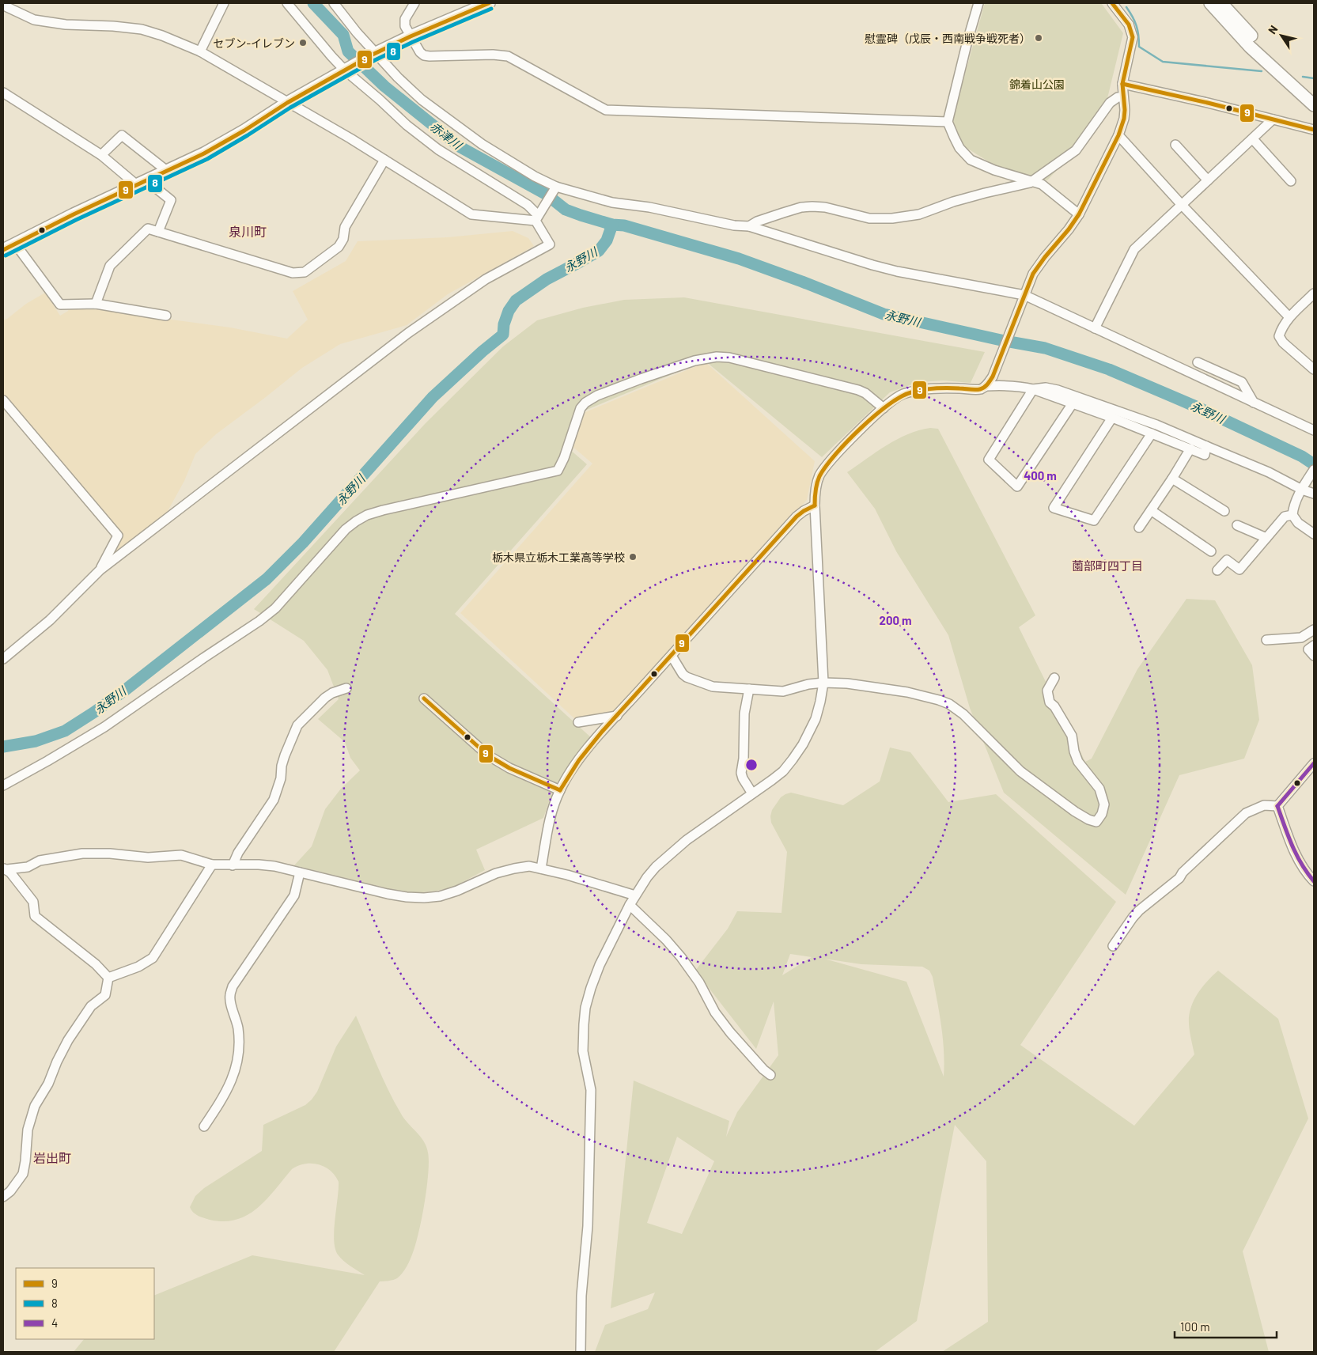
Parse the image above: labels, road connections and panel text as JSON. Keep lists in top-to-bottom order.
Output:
{
  "districts": ["泉川町", "薗部町四丁目", "岩出町"],
  "water": ["赤津川", "永野川"],
  "parks": ["錦着山公園"],
  "places": ["慰霊碑（戊辰・西南戦争戦死者）", "セブン-イレブン", "栃木県立栃木工業高等学校"],
  "lines": ["transit line 9", "transit line 8", "transit line 4"],
  "legend": ["9", "8", "4"],
  "scale_bar": "100 m",
  "north": "top left",
  "rings": ["400 m", "200 m"]
}
